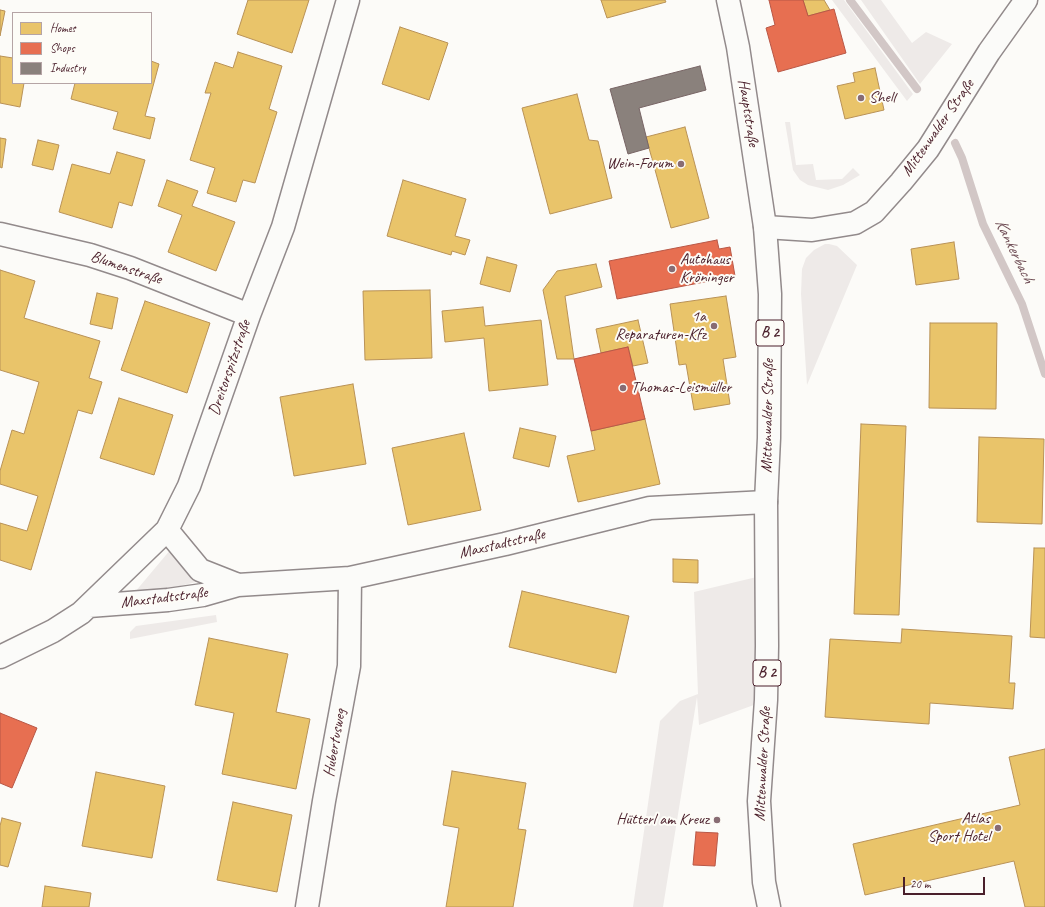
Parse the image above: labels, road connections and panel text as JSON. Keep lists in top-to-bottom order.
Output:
{
  "streets": {
    "street": [
      "Hauptstraße",
      "Mittenwalder Straße",
      "Blumenstraße",
      "B 2",
      "Dreitorspitzstraße",
      "Maxstadtstraße",
      "Hubertusweg"
    ]
  },
  "crossings": [
    ["Hauptstraße", "Mittenwalder Straße"],
    ["Mittenwalder Straße", "Maxstadtstraße"],
    ["Blumenstraße", "Dreitorspitzstraße"],
    ["Dreitorspitzstraße", "Maxstadtstraße"],
    ["Maxstadtstraße", "Hubertusweg"]
  ],
  "water": ["Kankerbach"],
  "places": [
    "Shell",
    "Wein-Forum",
    "Autohaus Kröninger",
    "1a Reparaturen-Kfz",
    "Thomas-Leismüller",
    "Hütterl am Kreuz",
    "Atlas Sport Hotel"
  ],
  "legend": ["Homes", "Shops", "Industry"],
  "scale_bar": "20 m"
}
